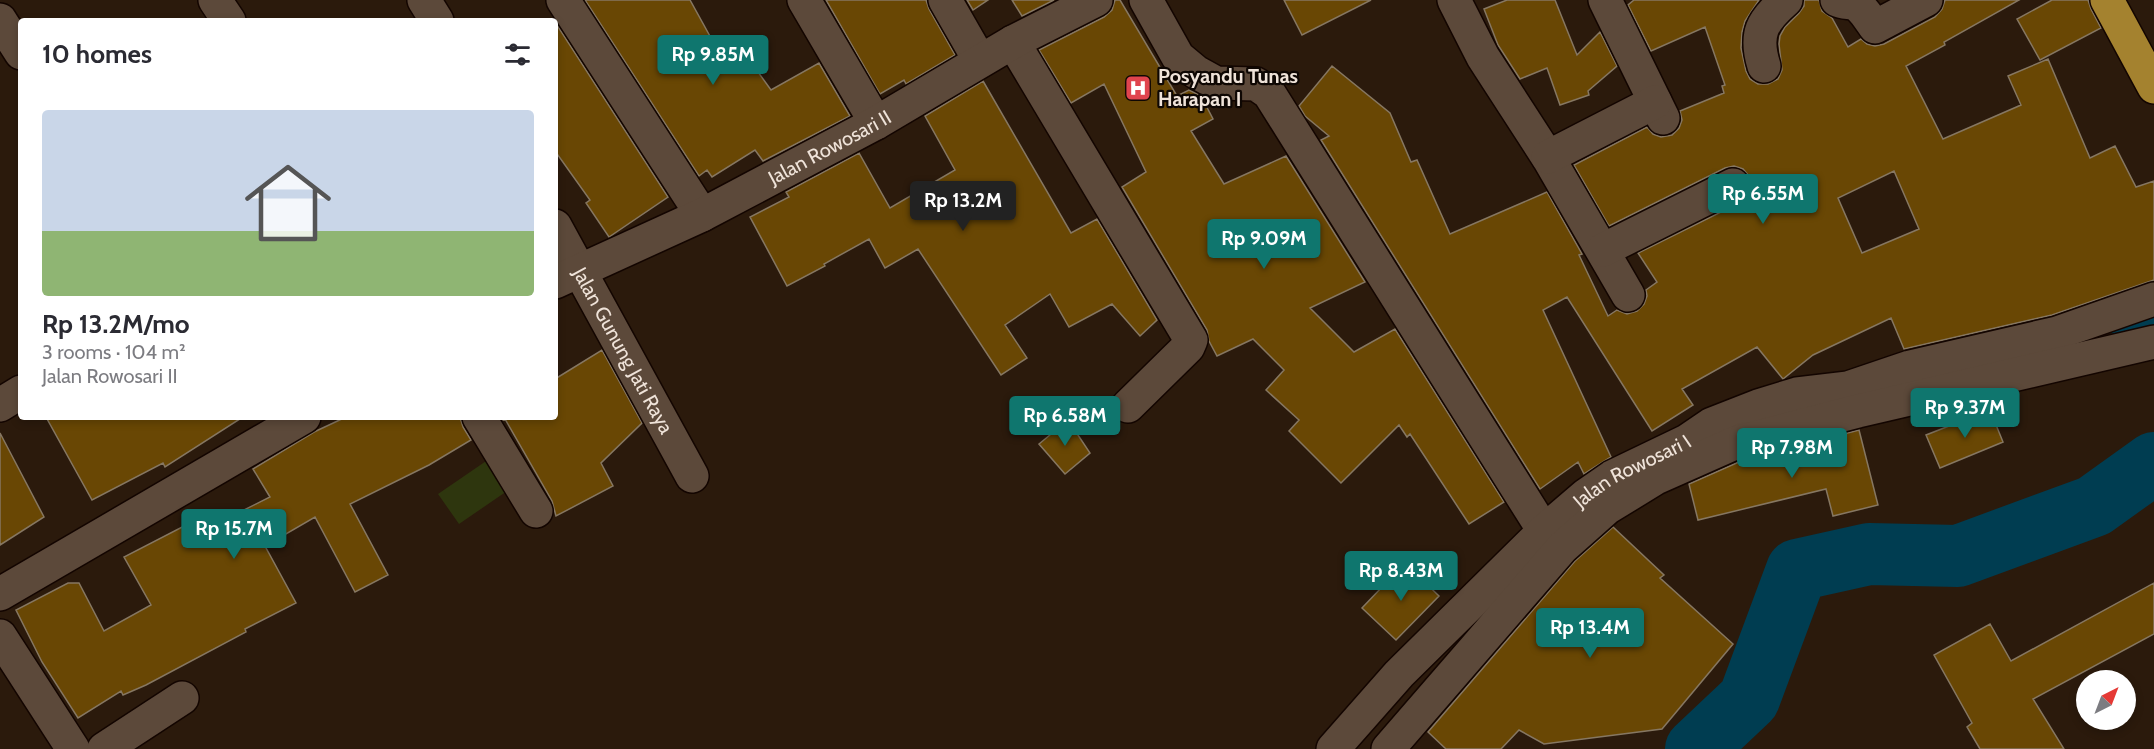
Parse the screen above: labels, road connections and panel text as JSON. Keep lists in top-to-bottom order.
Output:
{
  "streets": {
    "street": ["Jalan Rowosari II", "Jalan Gunung Jati Raya", "Jalan Rowosari I"]
  },
  "crossings": [
    ["Jalan Rowosari II", "Jalan Gunung Jati Raya"]
  ],
  "places": {
    "hospital": ["Posyandu Tunas Harapan I"]
  },
  "north": "top right",
  "page": {
    "heading": "10 homes",
    "price": [
      "Rp 9.85M",
      "Rp 6.55M",
      "Rp 13.2M",
      "Rp 9.09M",
      "Rp 9.37M",
      "Rp 6.58M",
      "Rp 7.98M",
      "Rp 15.7M",
      "Rp 8.43M",
      "Rp 13.4M"
    ],
    "list": [
      {
        "name": "Rp 13.2M/mo",
        "note": "3 rooms · 104 m² · Jalan Rowosari II"
      }
    ]
  }
}
